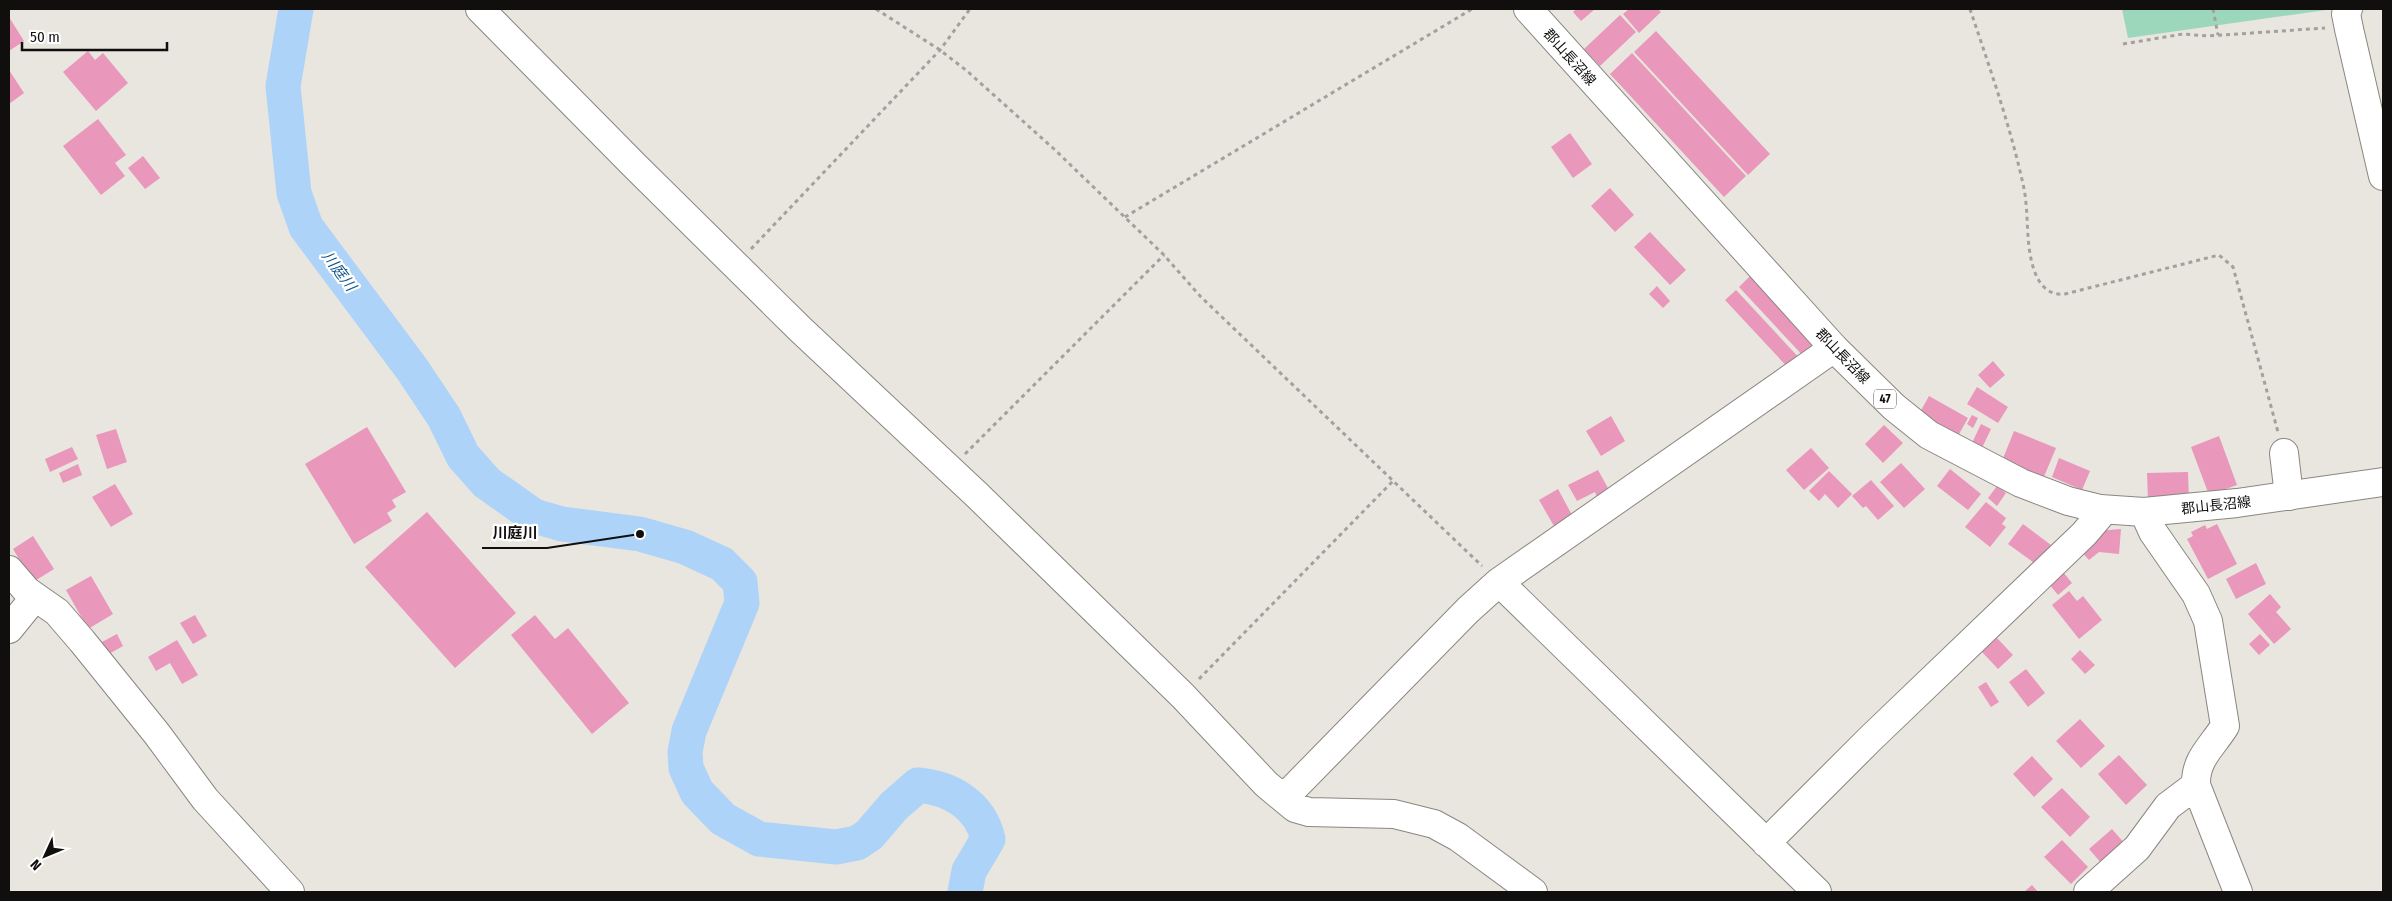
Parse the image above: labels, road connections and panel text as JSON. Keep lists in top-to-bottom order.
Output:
{
  "streets": {
    "street": ["郡山長沼線", "47"]
  },
  "water": ["川庭川"],
  "places": ["川庭川"],
  "scale_bar": "50 m",
  "north": "bottom left"
}
